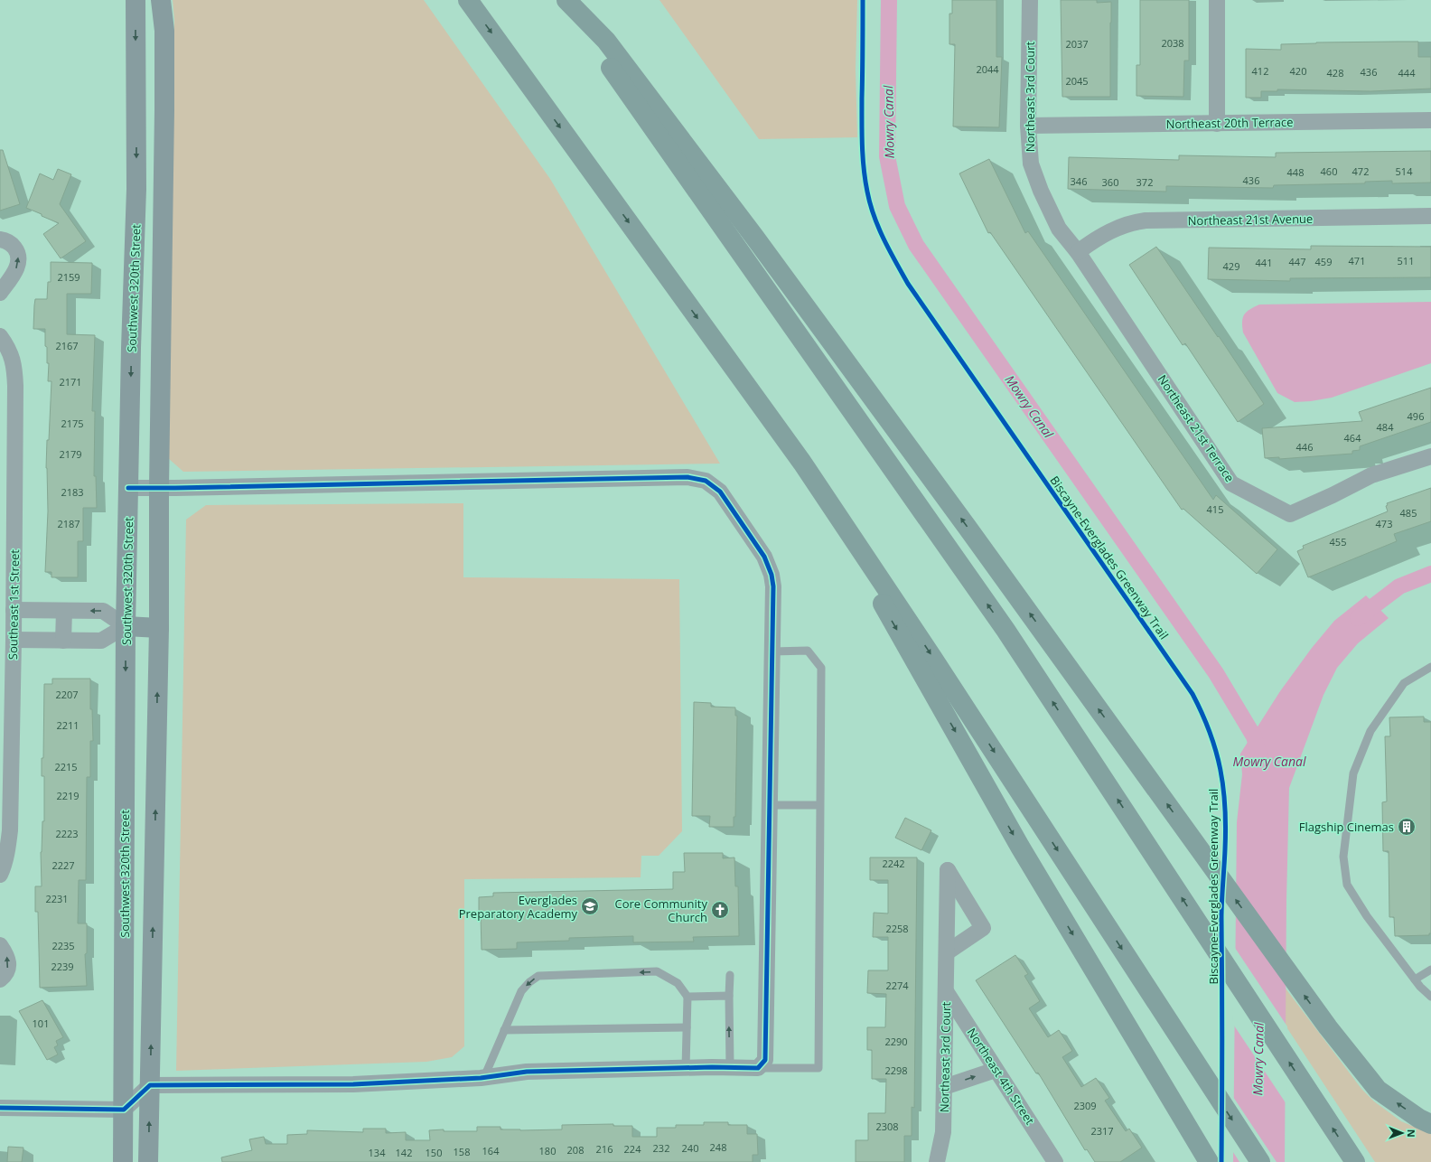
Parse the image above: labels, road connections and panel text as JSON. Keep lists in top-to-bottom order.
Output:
{
  "streets": {
    "street": [
      "Northeast 3rd Court",
      "Northeast 20th Terrace",
      "Northeast 21st Avenue",
      "Southwest 320th Street",
      "Northeast 21st Terrace",
      "Southeast 1st Street",
      "Northeast 4th Street"
    ],
    "cycle path": ["Biscayne-Everglades Greenway Trail"]
  },
  "crossings": [
    ["Northeast 3rd Court", "Northeast 20th Terrace"],
    ["Northeast 3rd Court", "Northeast 21st Terrace"],
    ["Northeast 3rd Court", "Northeast 4th Street"],
    ["Northeast 21st Avenue", "Northeast 21st Terrace"]
  ],
  "water": ["Mowry Canal"],
  "places": {
    "building": ["Flagship Cinemas"],
    "school or university": ["Everglades Preparatory Academy"],
    "church": ["Core Community Church"]
  },
  "house_numbers": [
    "2038",
    "2037",
    "2044",
    "412",
    "420",
    "436",
    "428",
    "444",
    "2045",
    "460",
    "472",
    "514",
    "448",
    "436",
    "346",
    "360",
    "372",
    "471",
    "511",
    "447",
    "459",
    "441",
    "429",
    "2159",
    "2167",
    "2171",
    "496",
    "2175",
    "484",
    "464",
    "446",
    "2179",
    "2183",
    "415",
    "485",
    "2187",
    "473",
    "455",
    "2207",
    "2211",
    "2215",
    "2219",
    "2223",
    "2242",
    "2227",
    "2231",
    "2258",
    "2235",
    "2239",
    "2274",
    "101",
    "2290",
    "2298",
    "2309",
    "2308",
    "2317",
    "248",
    "232",
    "240",
    "216",
    "224",
    "208",
    "164",
    "180",
    "158",
    "134",
    "142",
    "150"
  ],
  "north": "right"
}
